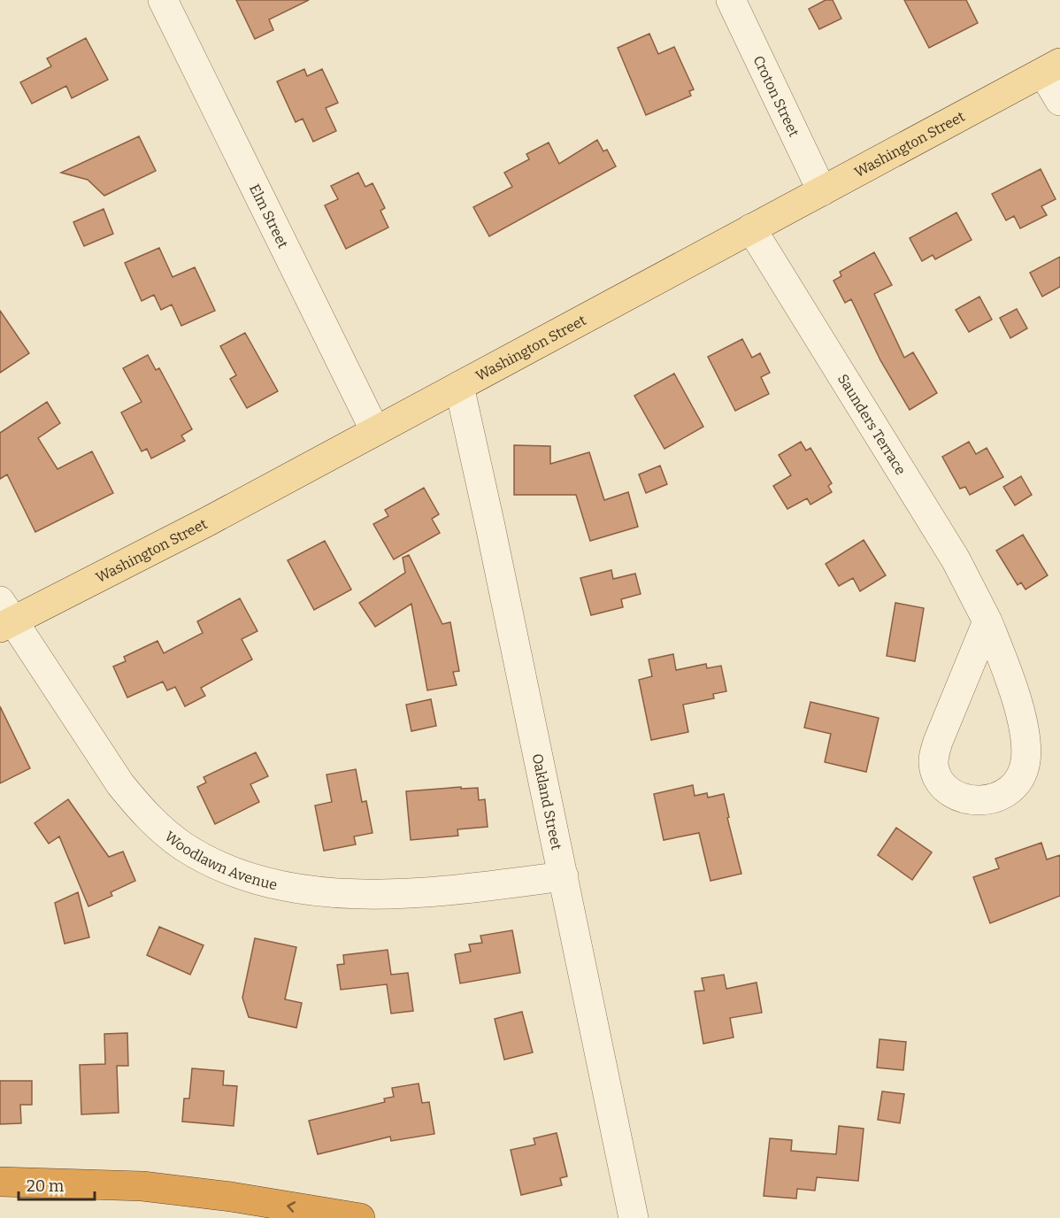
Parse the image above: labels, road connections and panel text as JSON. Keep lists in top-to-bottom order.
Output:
{
  "streets": {
    "main road": ["Washington Street"],
    "street": [
      "Croton Street",
      "Elm Street",
      "Saunders Terrace",
      "Oakland Street",
      "Woodlawn Avenue"
    ]
  },
  "crossings": [
    ["Croton Street", "Washington Street"],
    ["Washington Street", "Elm Street"],
    ["Washington Street", "Saunders Terrace"],
    ["Washington Street", "Oakland Street"],
    ["Washington Street", "Woodlawn Avenue"],
    ["Oakland Street", "Woodlawn Avenue"]
  ],
  "scale_bar": "20 m"
}
